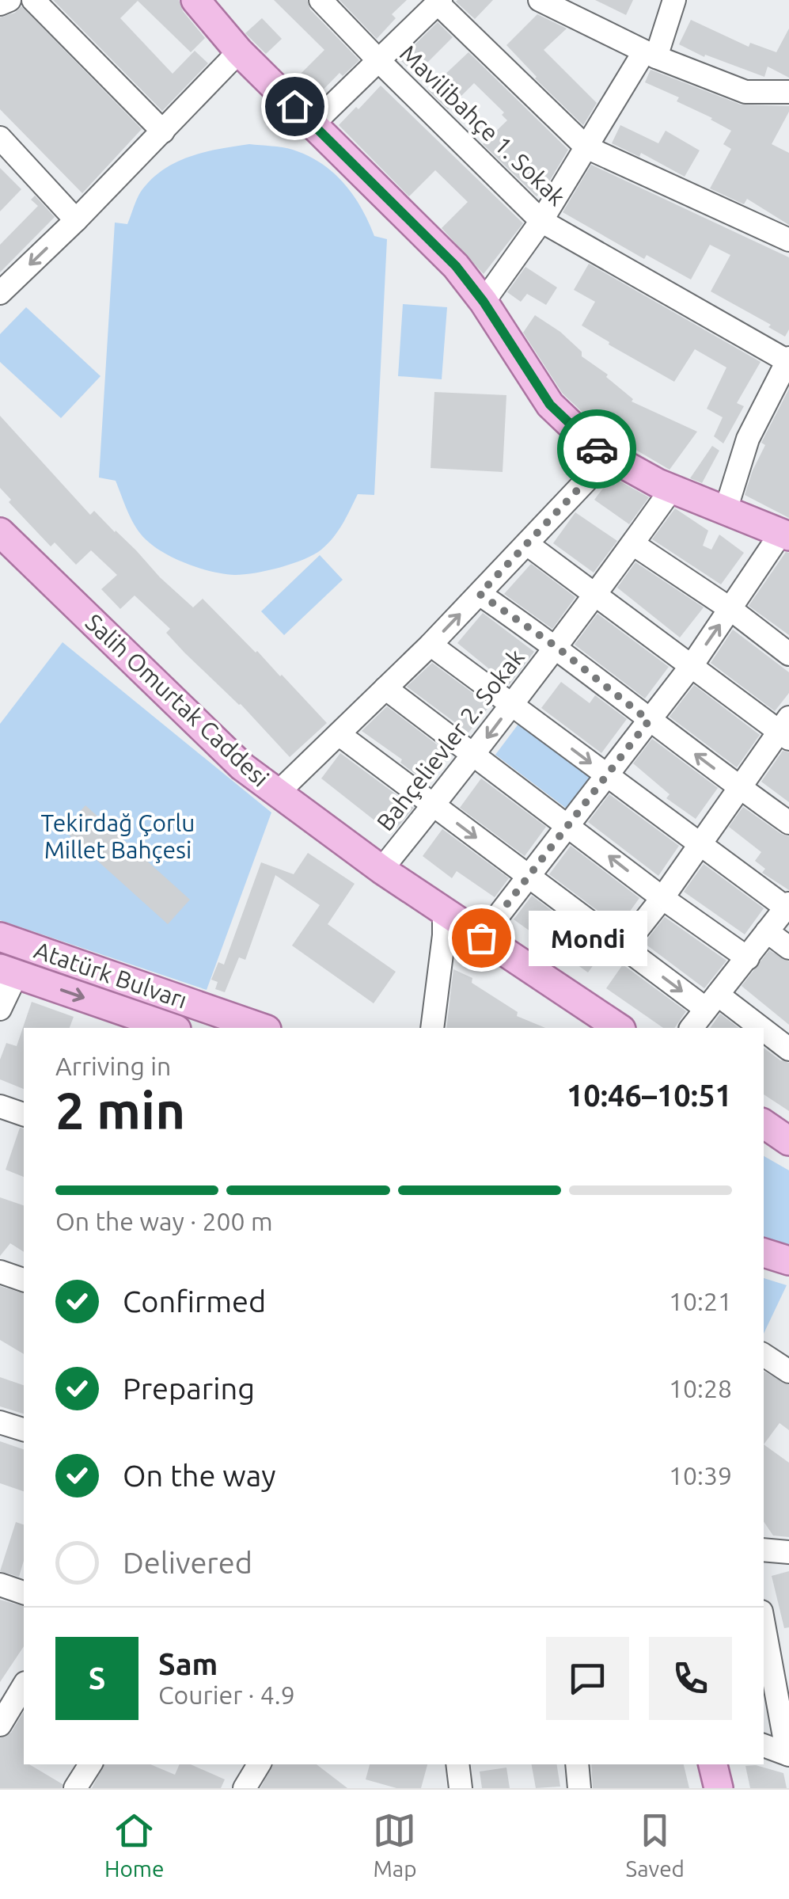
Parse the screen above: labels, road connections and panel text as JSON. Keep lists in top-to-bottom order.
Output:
{
  "streets": {
    "main road": ["Salih Omurtak Caddesi", "Atatürk Bulvarı"],
    "street": ["Mavilibahçe 1. Sokak", "Bahçelievler 2. Sokak"]
  },
  "crossings": [
    ["Salih Omurtak Caddesi", "Bahçelievler 2. Sokak"]
  ],
  "parks": ["Tekirdağ Çorlu Millet Bahçesi"],
  "places": ["Mondi"],
  "page": {
    "bubble": "Mondi",
    "heading": ["2 min", "Arriving in", "10:46–10:51"],
    "panel": ["Sam", "Courier · 4.9"],
    "bar": "On the way · 200 m",
    "list": [
      ["Confirmed", "10:21"],
      ["Preparing", "10:28"],
      ["On the way", "10:39"],
      "Delivered"
    ],
    "round": "S",
    "tabs": ["Home", "Map", "Saved"]
  }
}
